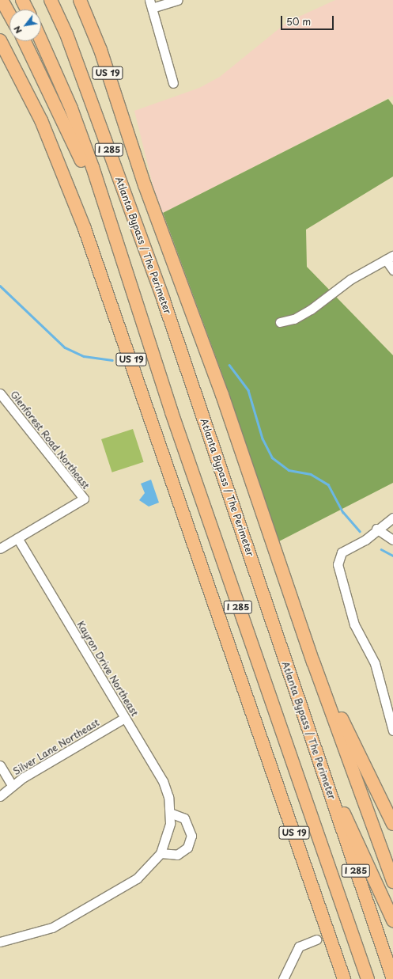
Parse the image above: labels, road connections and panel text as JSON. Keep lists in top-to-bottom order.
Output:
{
  "streets": {
    "highway": ["US 19", "I 285", "Atlanta Bypass / The Perimeter"],
    "street": ["Glenforest Road Northeast", "Kayron Drive Northeast", "Silver Lane Northeast"]
  },
  "crossings": [
    ["Glenforest Road Northeast", "Kayron Drive Northeast"],
    ["Kayron Drive Northeast", "Silver Lane Northeast"]
  ],
  "scale_bar": "50 m",
  "north": "bottom left"
}
